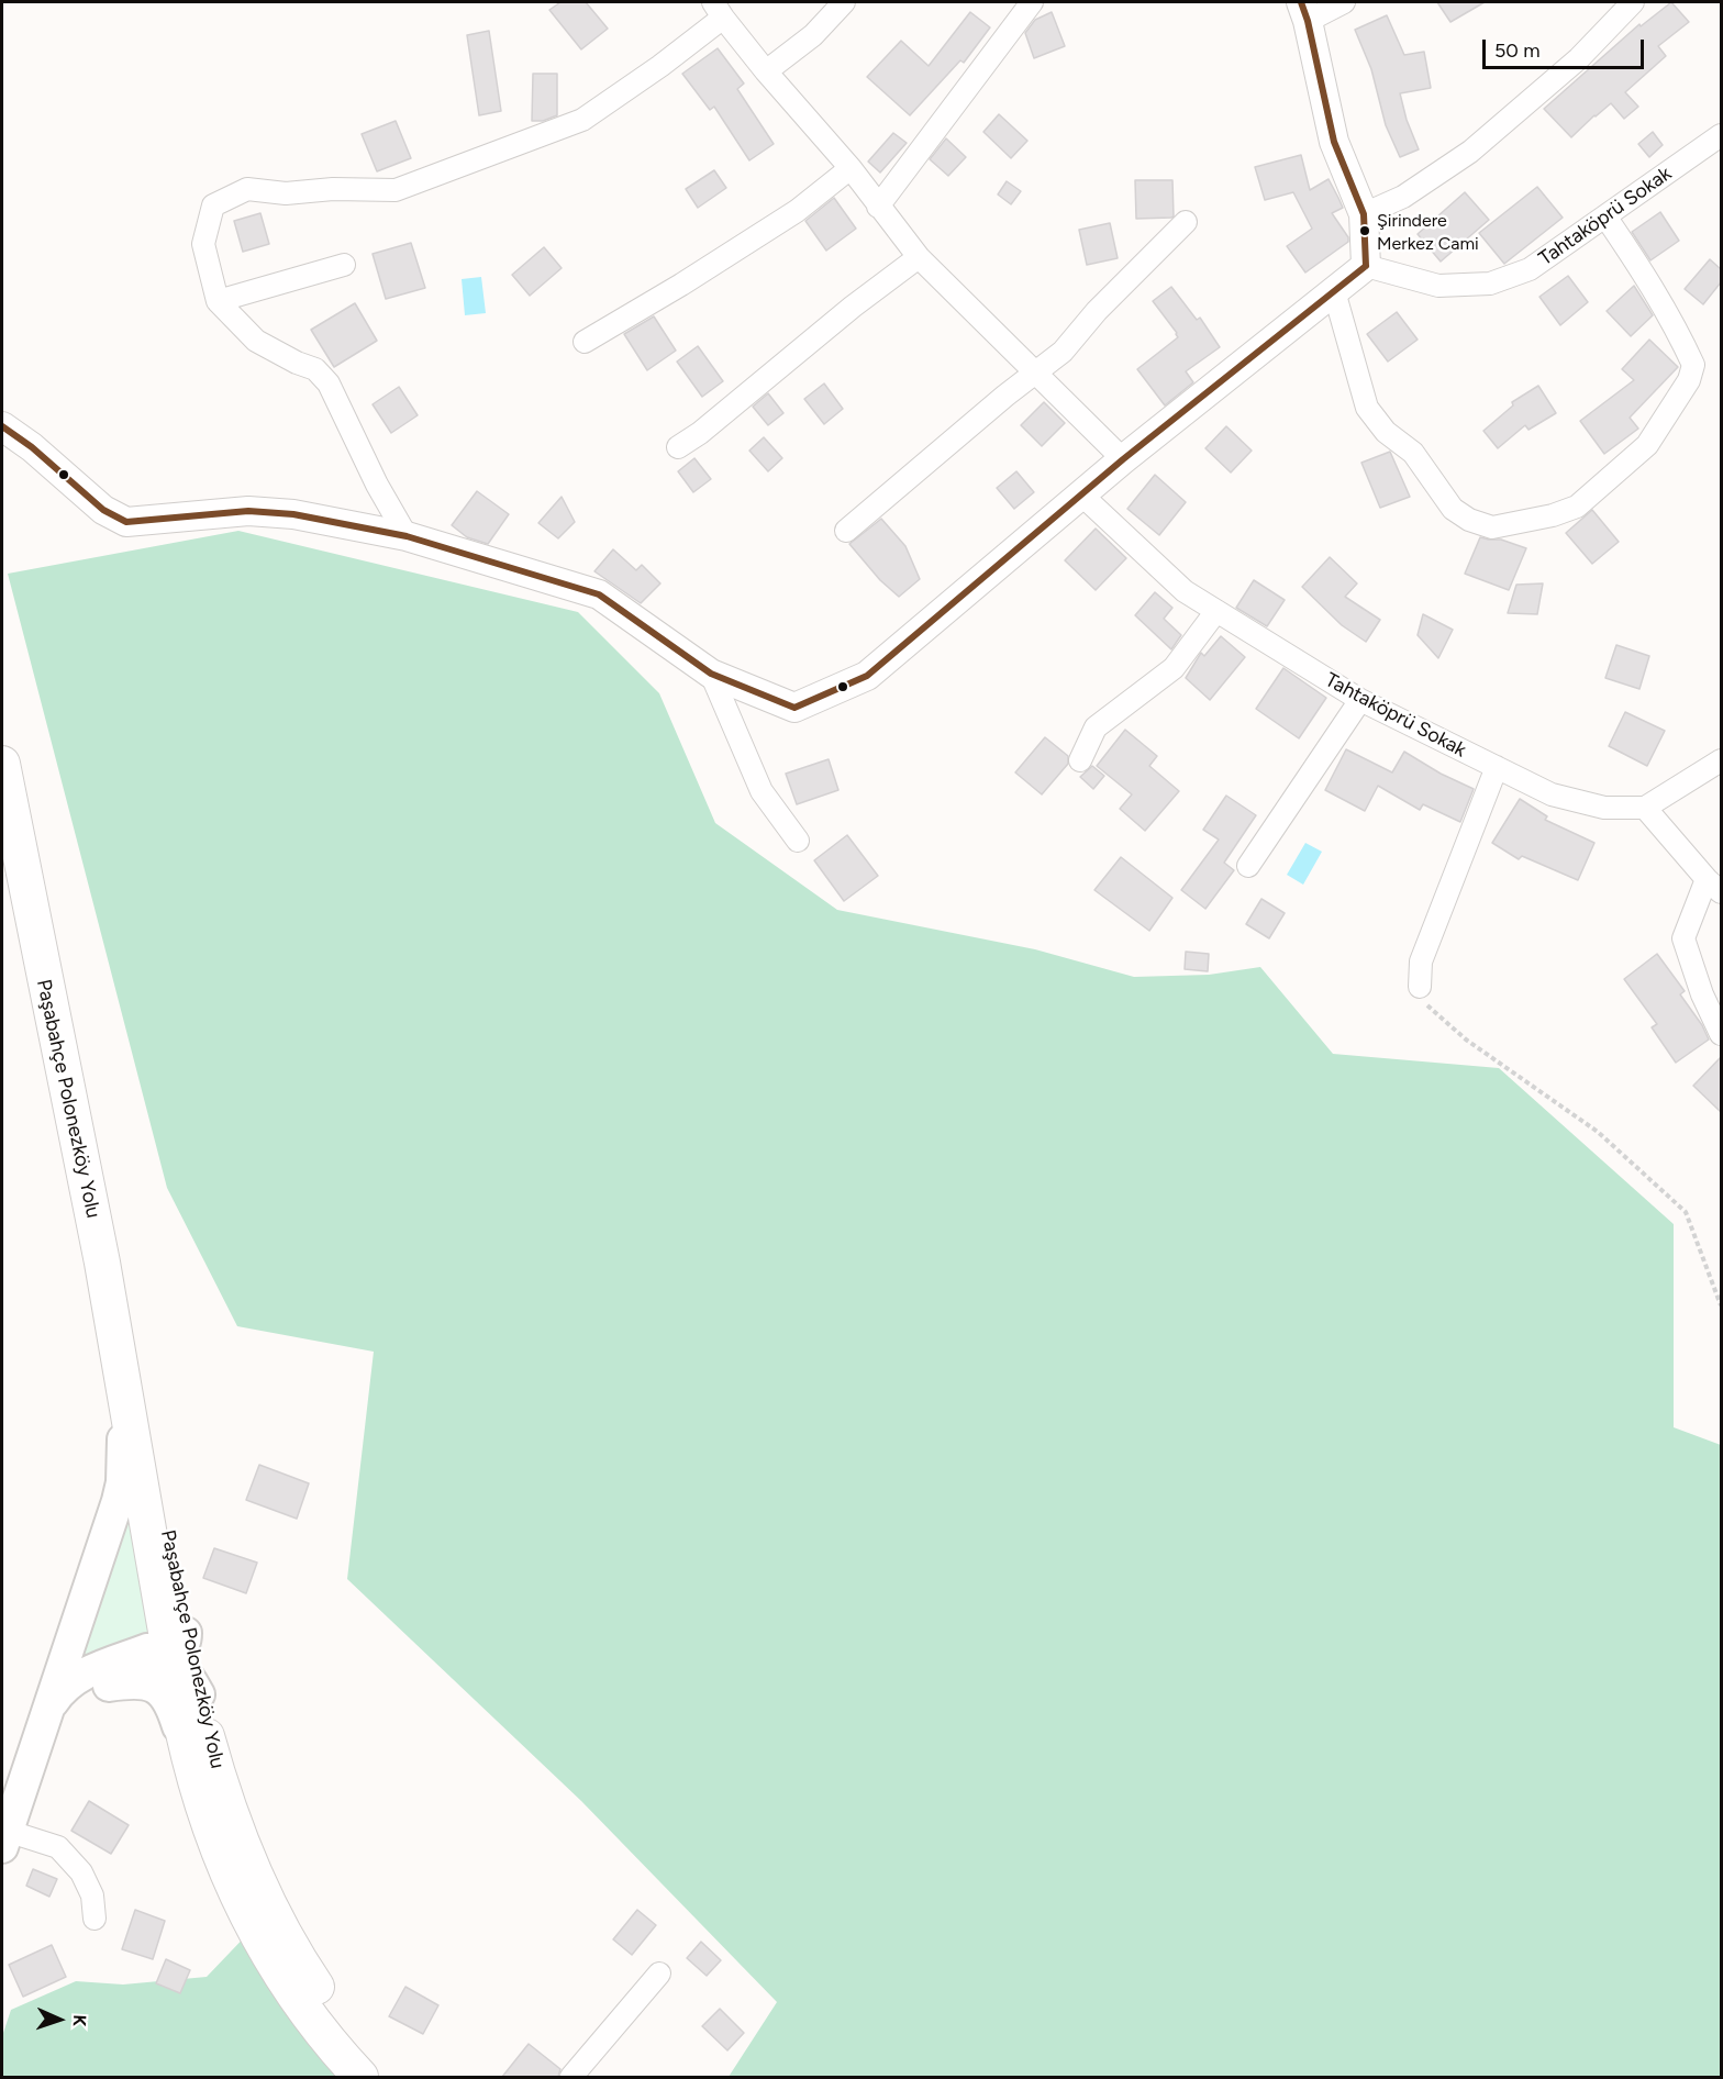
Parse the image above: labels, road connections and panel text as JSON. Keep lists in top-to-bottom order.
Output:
{
  "streets": {
    "main road": ["Paşabahçe Polonezköy Yolu"],
    "street": ["Tahtaköprü Sokak"]
  },
  "places": ["Şirindere Merkez Cami"],
  "scale_bar": "50 m",
  "north": "right"
}
